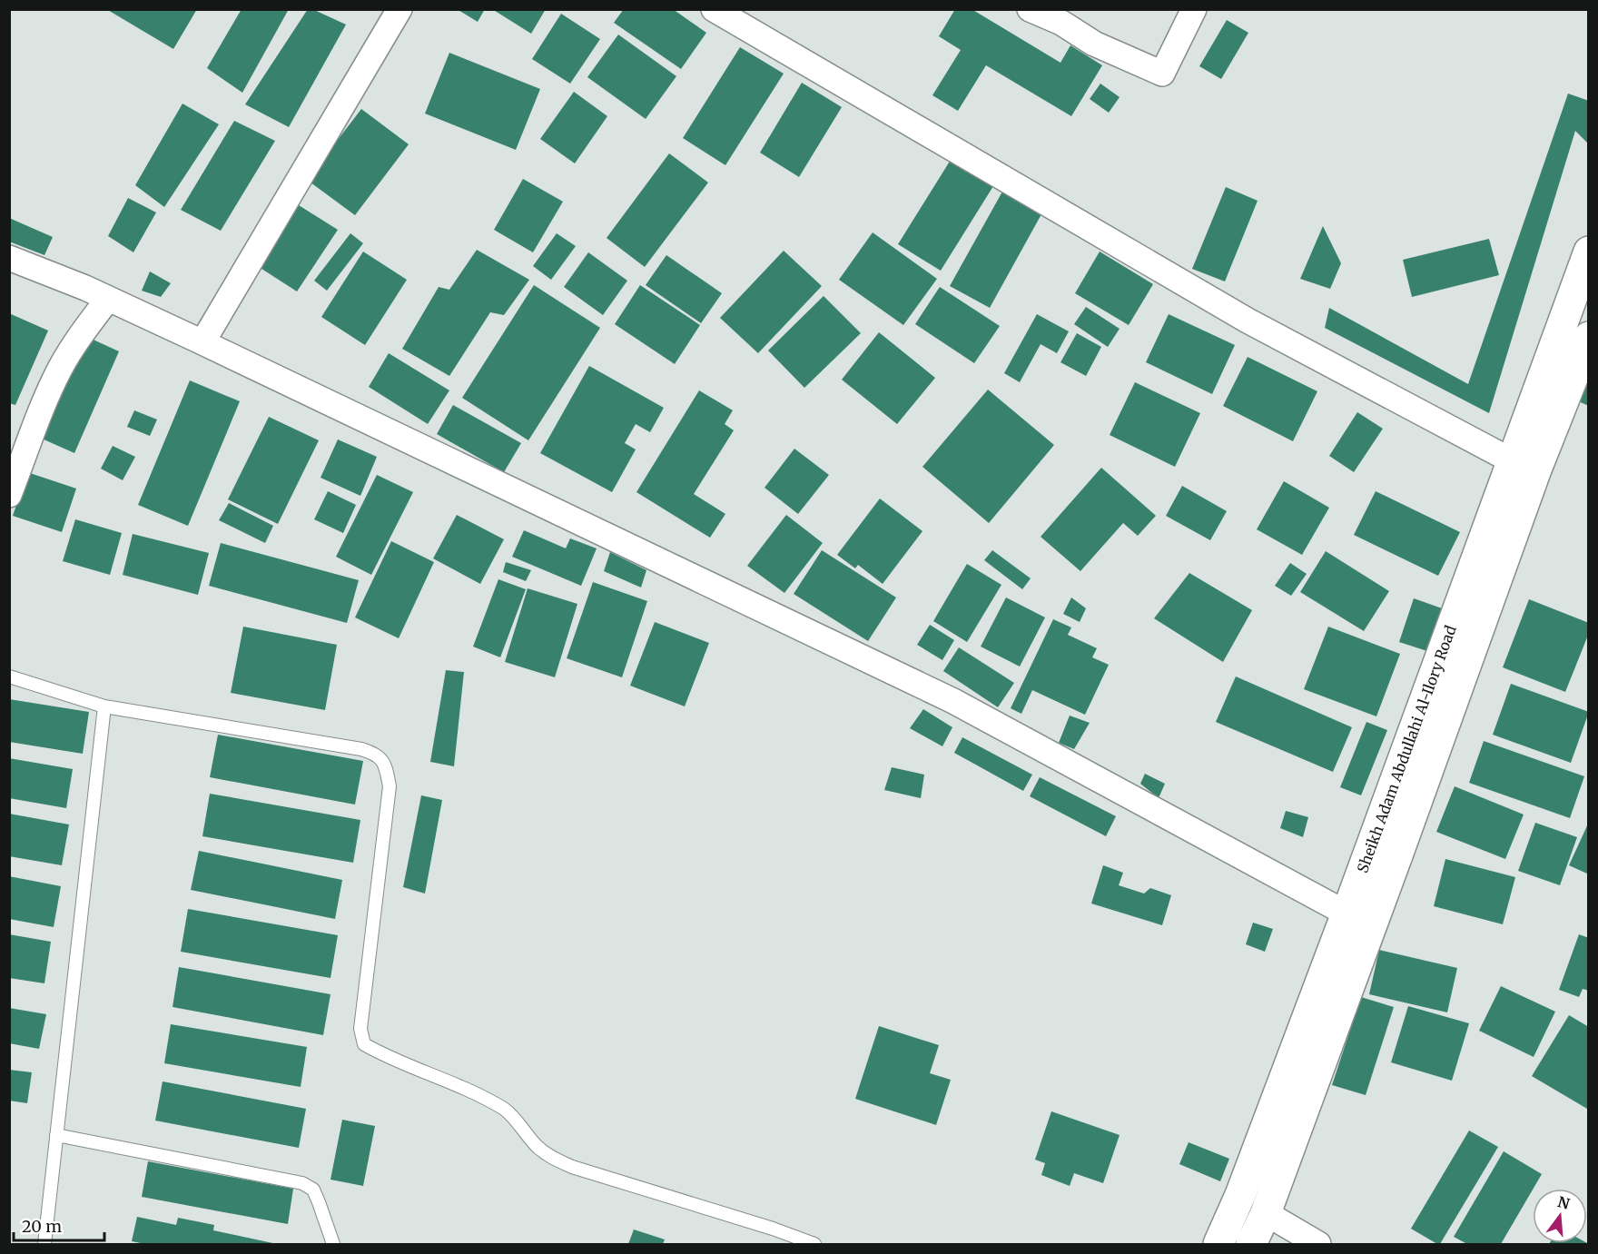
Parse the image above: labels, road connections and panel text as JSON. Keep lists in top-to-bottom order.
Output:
{
  "streets": {
    "street": ["Sheikh Adam Abdullahi Al-Ilory Road"]
  },
  "scale_bar": "20 m",
  "north": "top"
}
